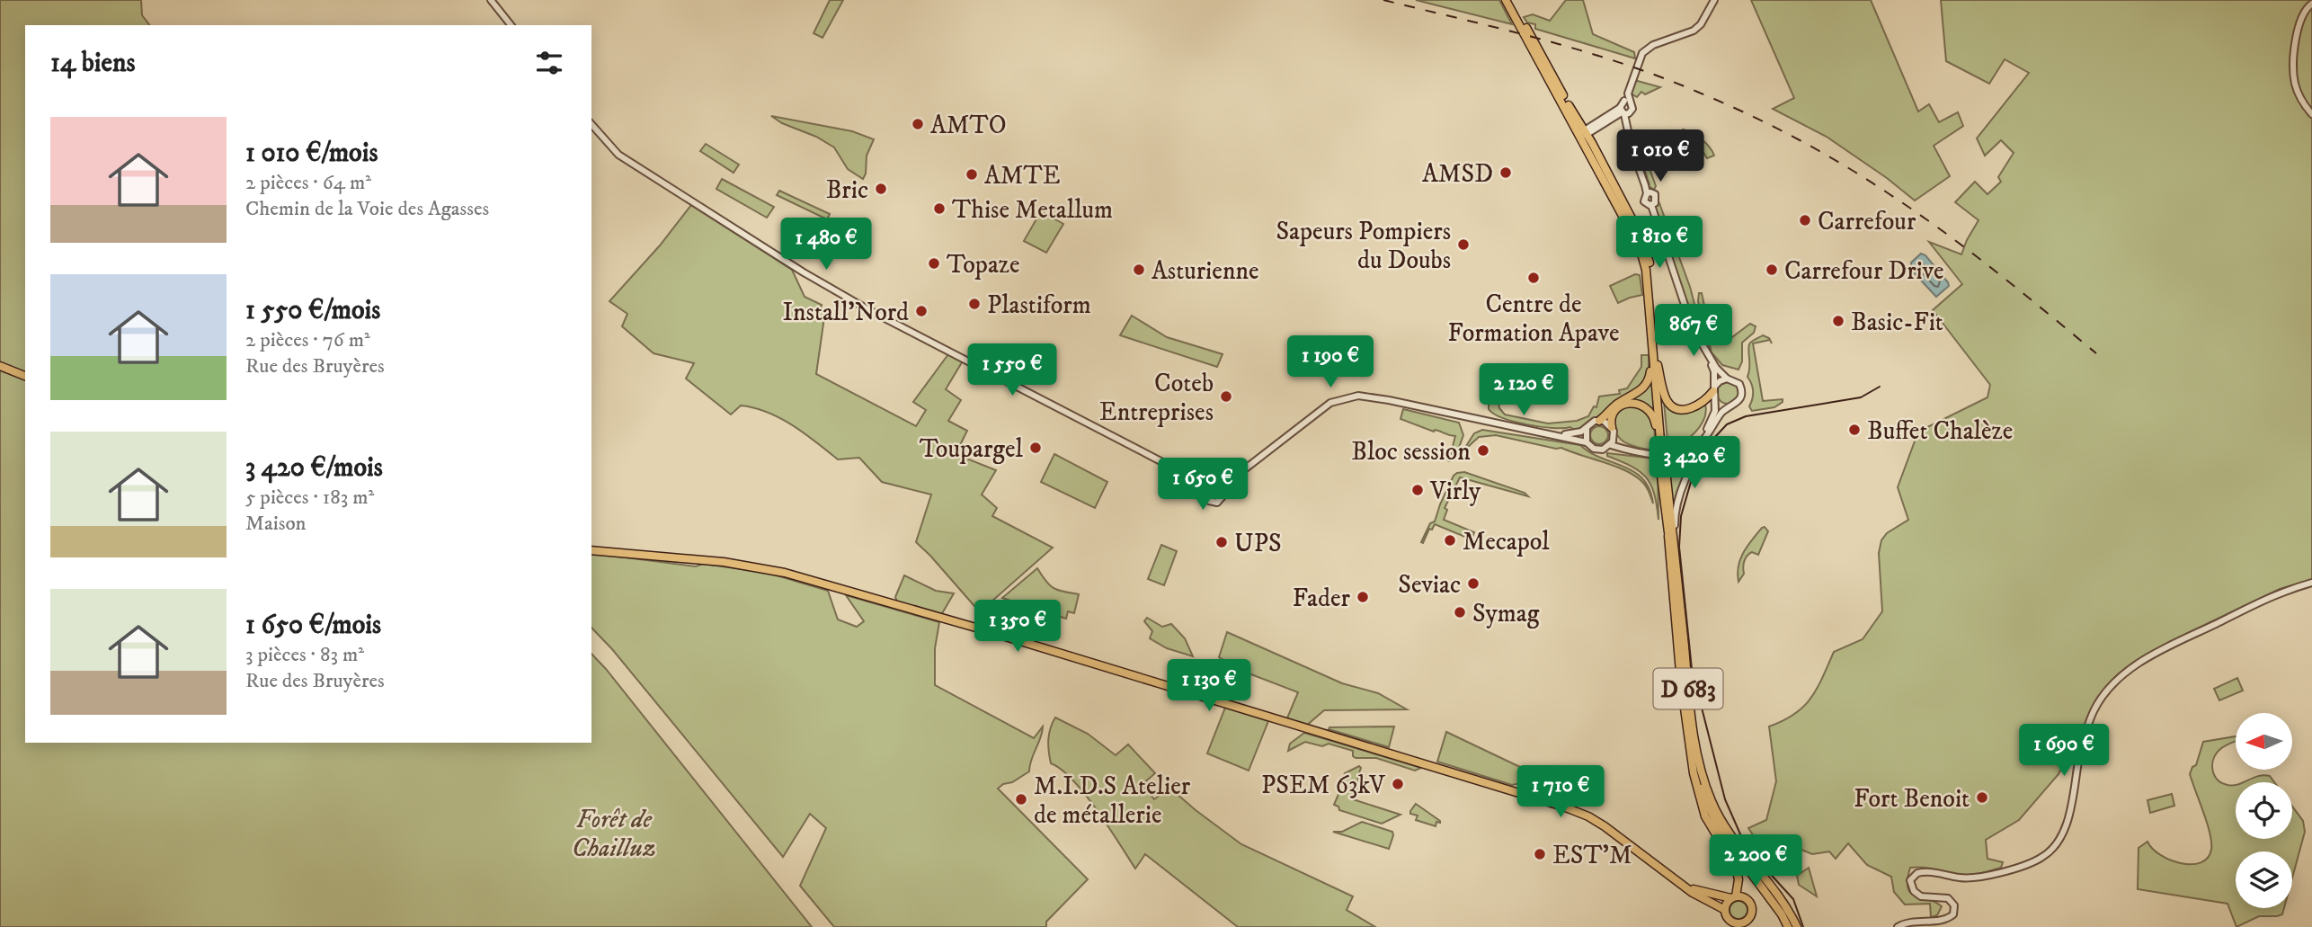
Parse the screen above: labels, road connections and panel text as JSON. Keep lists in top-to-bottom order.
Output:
{
  "streets": {
    "main road": ["D 683"]
  },
  "parks": ["Forêt de Chailluz"],
  "places": [
    "AMTO",
    "AMSD",
    "AMTE",
    "Bric",
    "Thise Metallum",
    "Carrefour",
    "Sapeurs Pompiers du Doubs",
    "Topaze",
    "Asturienne",
    "Carrefour Drive",
    "Centre de Formation Apave",
    "Plastiform",
    "Install'Nord",
    "Basic-Fit",
    "Coteb Entreprises",
    "Buffet Chalèze",
    "Toupargel",
    "Bloc session",
    "Virly",
    "Mecapol",
    "UPS",
    "Seviac",
    "Fader",
    "Symag",
    "PSEM 63kV",
    "Fort Benoit",
    "M.I.D.S Atelier de métallerie",
    "EST’M"
  ],
  "north": "left",
  "page": {
    "heading": "14 biens",
    "list": [
      {
        "name": "1 010 €/mois",
        "note": "2 pièces · 64 m² · Chemin de la Voie des Agasses"
      },
      {
        "name": "1 550 €/mois",
        "note": "2 pièces · 76 m² · Rue des Bruyères"
      },
      {
        "name": "3 420 €/mois",
        "note": "5 pièces · 183 m² · Maison"
      },
      {
        "name": "1 650 €/mois",
        "note": "3 pièces · 83 m² · Rue des Bruyères"
      }
    ],
    "price": [
      "1 010 €",
      "1 810 €",
      "1 480 €",
      "867 €",
      "1 190 €",
      "1 550 €",
      "2 120 €",
      "3 420 €",
      "1 650 €",
      "1 350 €",
      "1 130 €",
      "1 690 €",
      "1 710 €",
      "2 200 €"
    ]
  }
}
